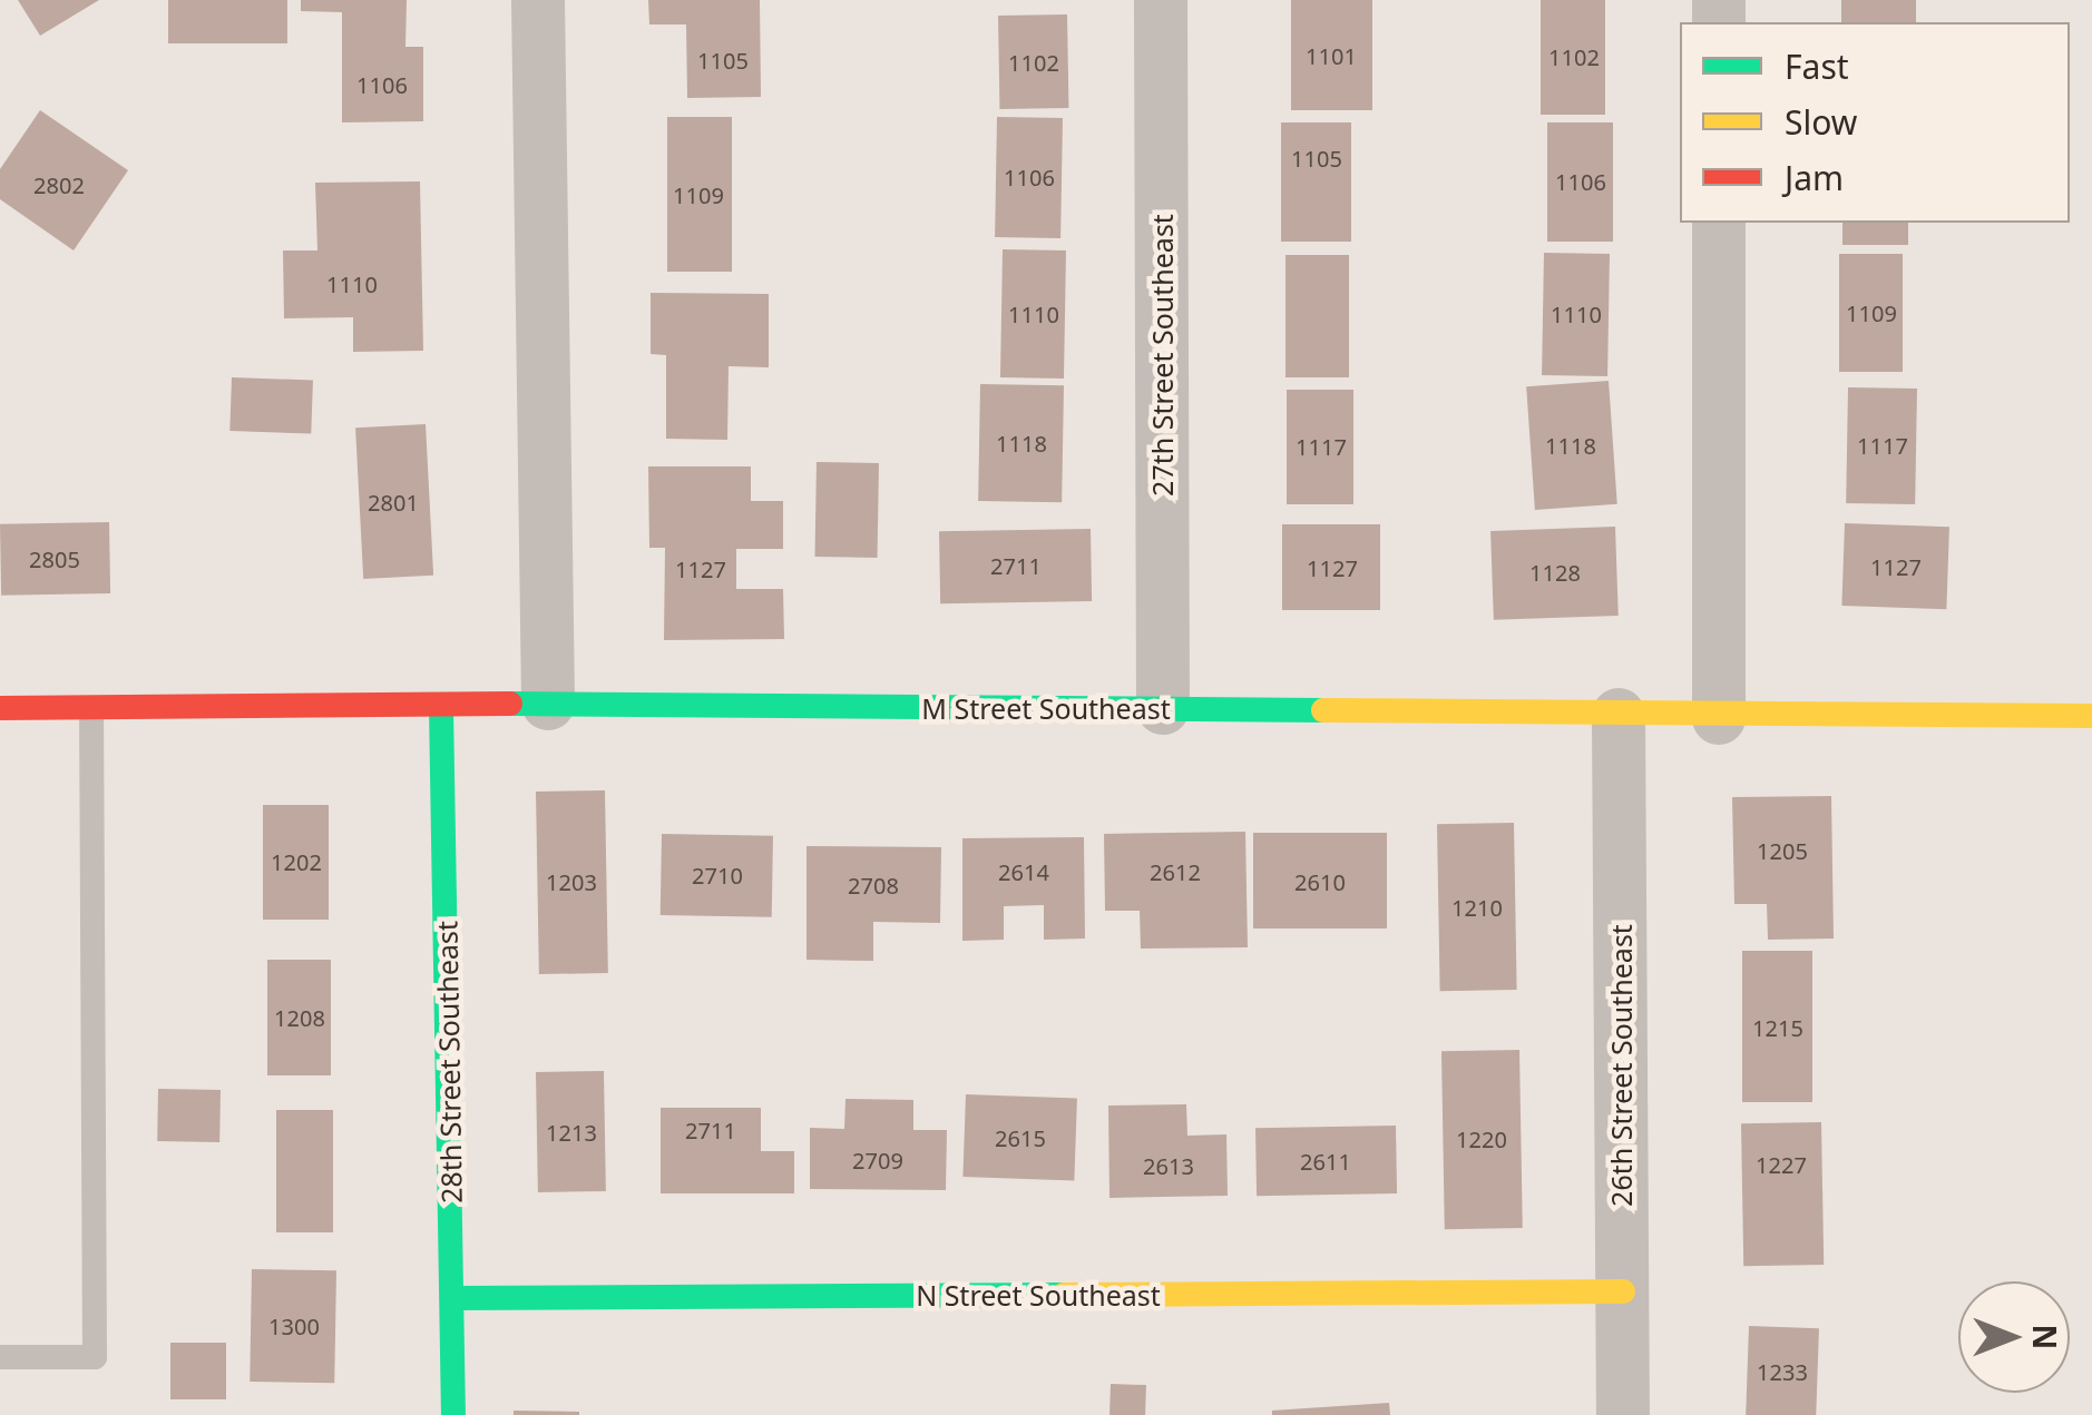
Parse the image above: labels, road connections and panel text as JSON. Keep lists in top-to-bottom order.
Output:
{
  "streets": {
    "street": [
      "27th Street Southeast",
      "M Street Southeast",
      "28th Street Southeast",
      "26th Street Southeast",
      "N Street Southeast"
    ]
  },
  "crossings": [
    ["27th Street Southeast", "M Street Southeast"],
    ["M Street Southeast", "28th Street Southeast"],
    ["M Street Southeast", "26th Street Southeast"],
    ["28th Street Southeast", "N Street Southeast"],
    ["26th Street Southeast", "N Street Southeast"]
  ],
  "house_numbers": [
    "1101",
    "1102",
    "1105",
    "1102",
    "1106",
    "1105",
    "1106",
    "1106",
    "2802",
    "1109",
    "1110",
    "1109",
    "1110",
    "1110",
    "1118",
    "1118",
    "1117",
    "1117",
    "2801",
    "2805",
    "2711",
    "1127",
    "1127",
    "1127",
    "1128",
    "1205",
    "1202",
    "2614",
    "2612",
    "2710",
    "1203",
    "2610",
    "2708",
    "1210",
    "1208",
    "1215",
    "2711",
    "1213",
    "2615",
    "1220",
    "2709",
    "2611",
    "1227",
    "2613",
    "1300",
    "1233"
  ],
  "legend": ["Fast", "Slow", "Jam"],
  "north": "right"
}
